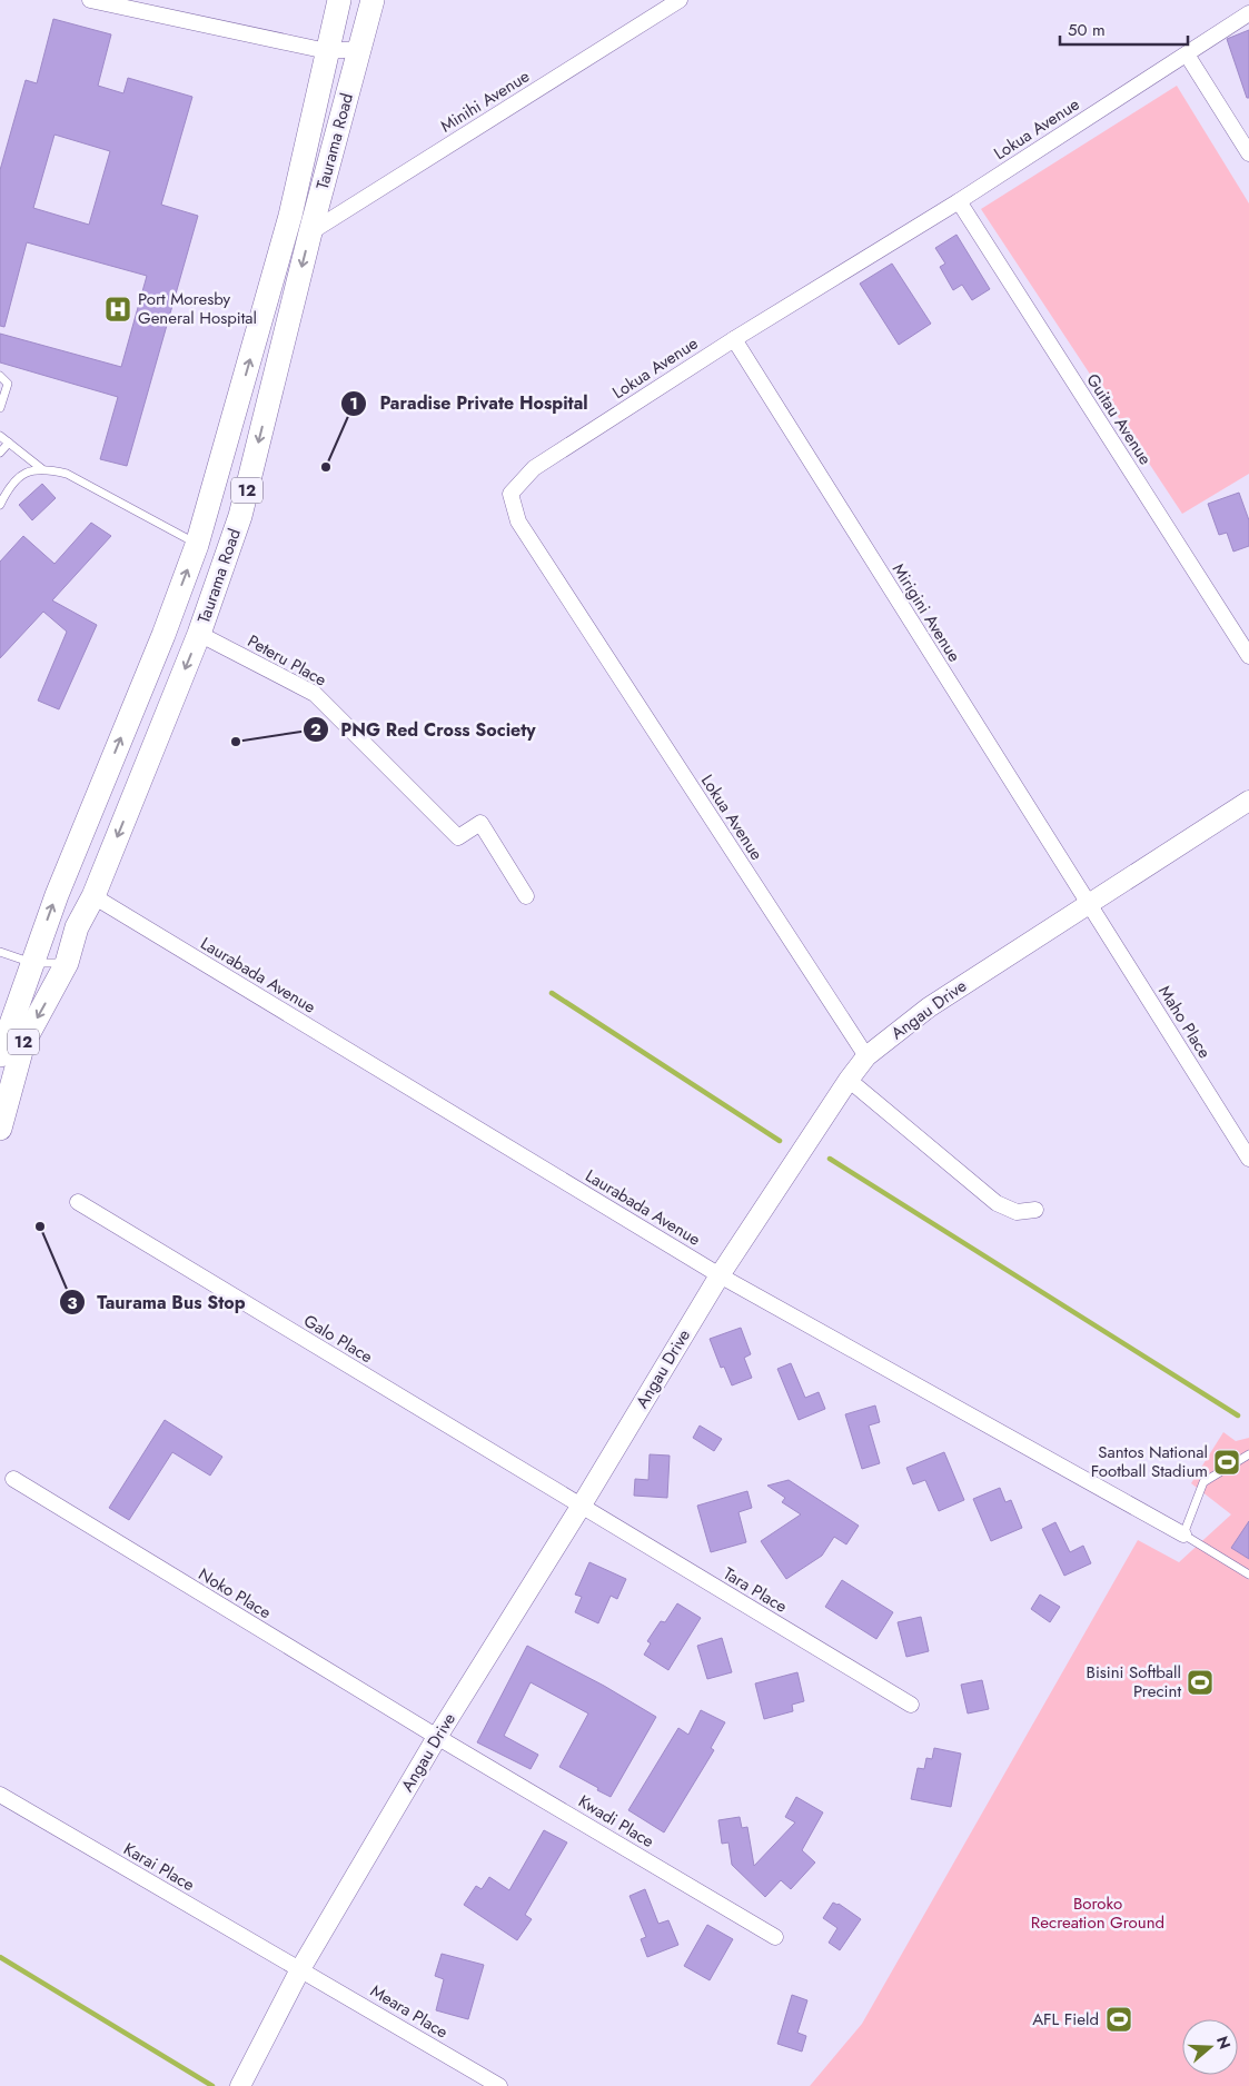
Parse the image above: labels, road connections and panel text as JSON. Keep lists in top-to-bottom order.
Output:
{
  "streets": {
    "main road": ["Taurama Road", "12"],
    "street": [
      "Minihi Avenue",
      "Lokua Avenue",
      "Guitau Avenue",
      "Mirigini Avenue",
      "Peteru Place",
      "Laurabada Avenue",
      "Angau Drive",
      "Maho Place",
      "Galo Place",
      "Tara Place",
      "Noko Place",
      "Kwadi Place",
      "Karai Place",
      "Meara Place"
    ]
  },
  "crossings": [
    ["Minihi Avenue", "Taurama Road"],
    ["Lokua Avenue", "Guitau Avenue"],
    ["Lokua Avenue", "Mirigini Avenue"],
    ["Lokua Avenue", "Angau Drive"],
    ["Taurama Road", "Peteru Place"],
    ["Taurama Road", "Laurabada Avenue"],
    ["Mirigini Avenue", "Angau Drive"],
    ["Mirigini Avenue", "Maho Place"],
    ["Laurabada Avenue", "Angau Drive"],
    ["Angau Drive", "Maho Place"],
    ["Angau Drive", "Galo Place"],
    ["Angau Drive", "Tara Place"],
    ["Angau Drive", "Noko Place"],
    ["Angau Drive", "Kwadi Place"],
    ["Angau Drive", "Karai Place"],
    ["Angau Drive", "Meara Place"],
    ["Galo Place", "Tara Place"],
    ["Noko Place", "Kwadi Place"],
    ["Karai Place", "Meara Place"]
  ],
  "parks": ["Boroko Recreation Ground"],
  "places": {
    "hospital": ["Port Moresby General Hospital"],
    "other": ["Paradise Private Hospital", "PNG Red Cross Society", "Taurama Bus Stop"],
    "sports": ["Santos National Football Stadium", "Bisini Softball Precint", "AFL Field"]
  },
  "scale_bar": "50 m",
  "north": "right"
}
